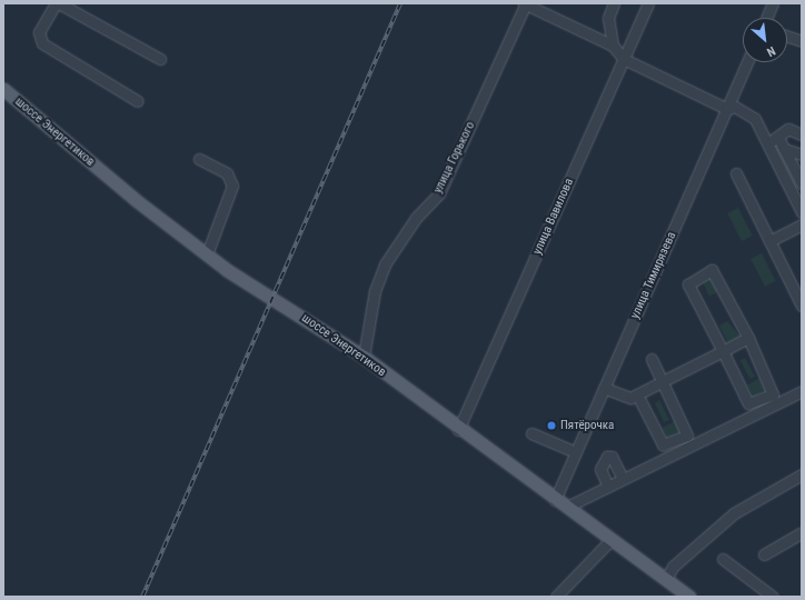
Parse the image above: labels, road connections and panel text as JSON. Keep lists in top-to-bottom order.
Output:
{
  "streets": {
    "main road": ["шоссе Энергетиков"],
    "street": ["улица Горького", "улица Вавилова", "улица Тимирязева"]
  },
  "crossings": [
    ["шоссе Энергетиков", "улица Горького"],
    ["шоссе Энергетиков", "улица Вавилова"],
    ["шоссе Энергетиков", "улица Тимирязева"]
  ],
  "places": ["Пятёрочка"],
  "north": "bottom right"
}
